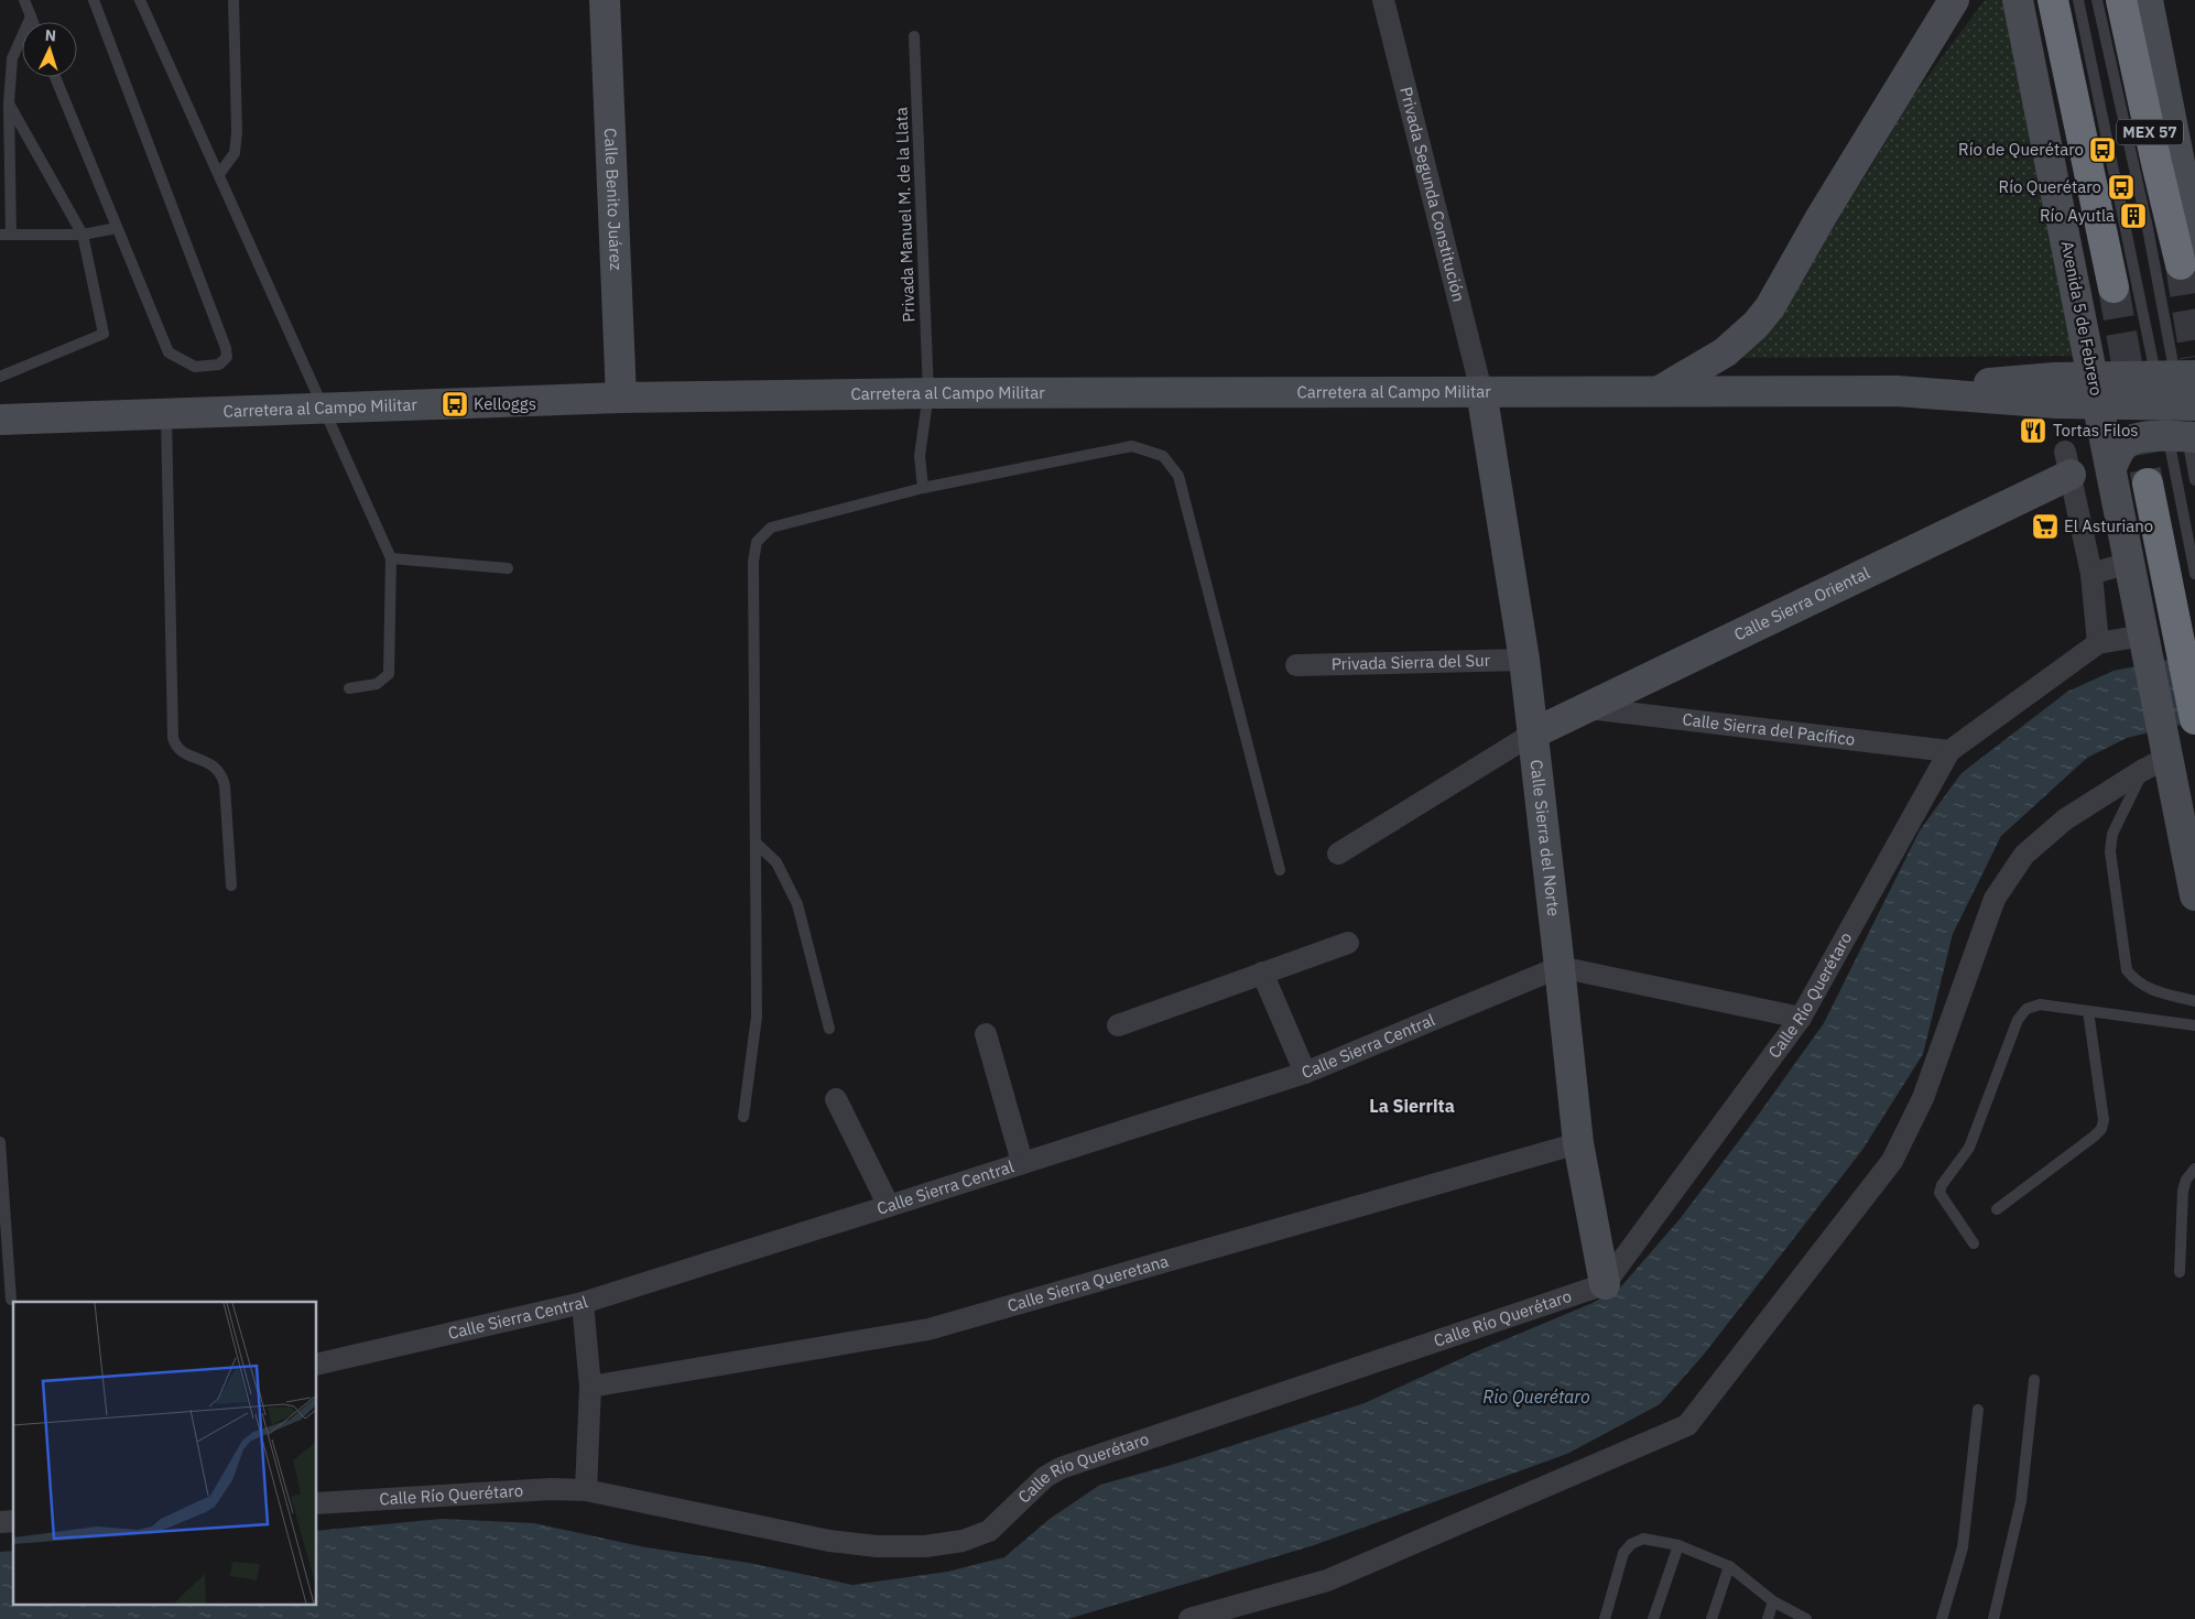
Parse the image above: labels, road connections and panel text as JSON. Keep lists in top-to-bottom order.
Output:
{
  "streets": {
    "highway": ["MEX 57"],
    "main road": [
      "Calle Benito Juárez",
      "Avenida 5 de Febrero",
      "Carretera al Campo Militar",
      "Calle Sierra Oriental",
      "Calle Sierra del Norte"
    ],
    "street": [
      "Privada Segunda Constitución",
      "Privada Sierra del Sur",
      "Calle Sierra del Pacífico",
      "Calle Río Querétaro",
      "Calle Sierra Central",
      "Calle Sierra Queretana"
    ],
    "lane": ["Privada Manuel M. de la Llata"]
  },
  "crossings": [
    ["Privada Segunda Constitución", "Carretera al Campo Militar"],
    ["Privada Segunda Constitución", "Calle Sierra del Norte"],
    ["Calle Benito Juárez", "Carretera al Campo Militar"],
    ["Privada Manuel M. de la Llata", "Carretera al Campo Militar"],
    ["Avenida 5 de Febrero", "Carretera al Campo Militar"],
    ["Avenida 5 de Febrero", "Calle Río Querétaro"],
    ["Carretera al Campo Militar", "Calle Sierra del Norte"],
    ["Calle Sierra Oriental", "Calle Sierra del Pacífico"],
    ["Calle Sierra Oriental", "Calle Sierra del Norte"],
    ["Privada Sierra del Sur", "Calle Sierra del Norte"],
    ["Calle Sierra del Pacífico", "Calle Río Querétaro"],
    ["Calle Sierra del Norte", "Calle Río Querétaro"],
    ["Calle Sierra del Norte", "Calle Sierra Central"],
    ["Calle Sierra del Norte", "Calle Sierra Queretana"]
  ],
  "districts": ["La Sierrita"],
  "water": ["Rio Querétaro"],
  "places": {
    "bus stop": ["Río de Querétaro", "Río Querétaro", "Kelloggs"],
    "building": ["Río Ayutla"],
    "restaurant": ["Tortas Filos"],
    "supermarket": ["El Asturiano"]
  },
  "north": "top"
}
